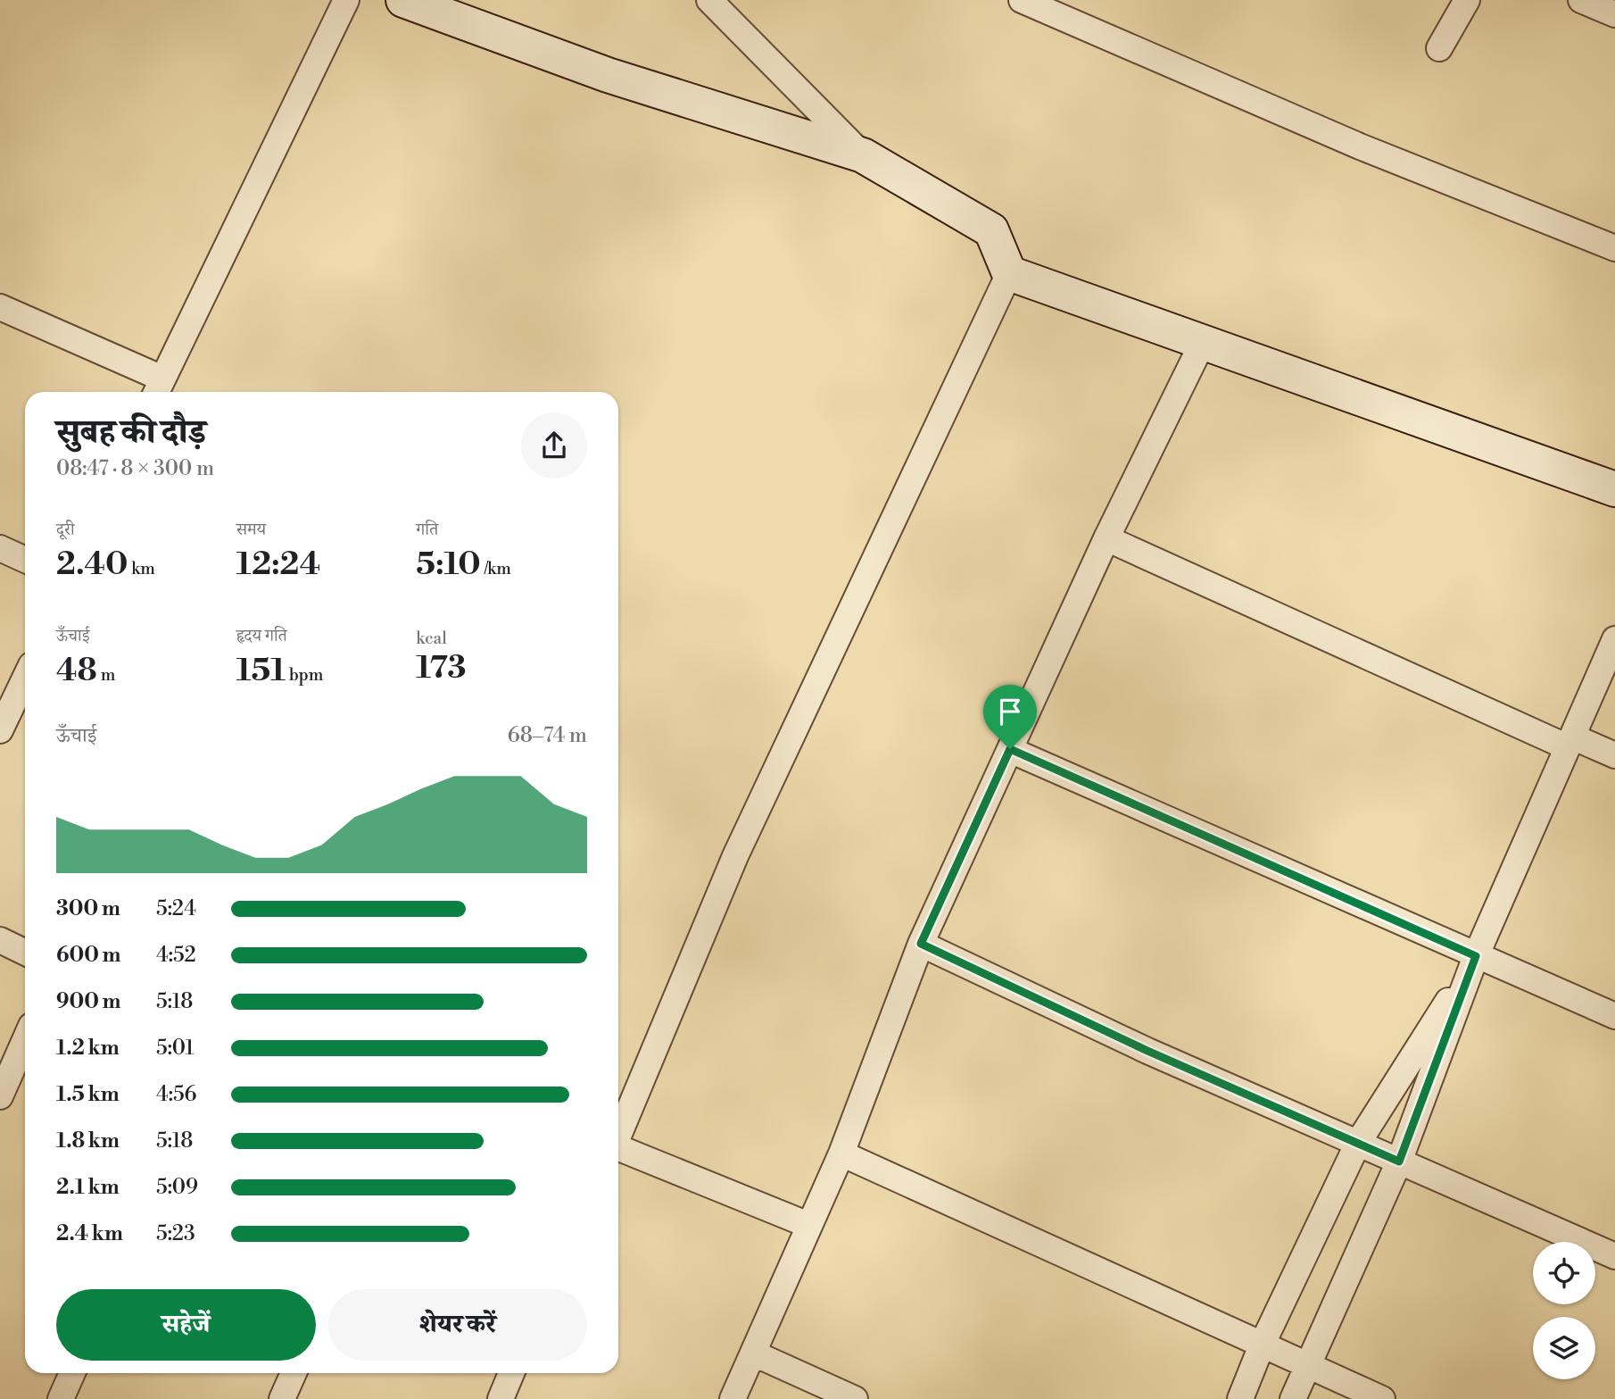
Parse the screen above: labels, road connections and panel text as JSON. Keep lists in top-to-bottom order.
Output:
{
  "page": {
    "heading": ["सुबह की दौड़", "08:47 · 8 × 300 m"],
    "stats": [
      ["दूरी", "2.40 km"],
      ["समय", "12:24"],
      ["गति", "5:10 /km"],
      ["ऊँचाई", "48 m"],
      ["हृदय गति", "151 bpm"],
      ["kcal", "173"]
    ],
    "chart": ["ऊँचाई", "68–74 m"],
    "list": [
      {
        "name": "300 m",
        "note": "5:24"
      },
      {
        "name": "600 m",
        "note": "4:52"
      },
      {
        "name": "900 m",
        "note": "5:18"
      },
      {
        "name": "1.2 km",
        "note": "5:01"
      },
      {
        "name": "1.5 km",
        "note": "4:56"
      },
      {
        "name": "1.8 km",
        "note": "5:18"
      },
      {
        "name": "2.1 km",
        "note": "5:09"
      },
      {
        "name": "2.4 km",
        "note": "5:23"
      }
    ],
    "buttons": ["सहेजें", "शेयर करें"]
  }
}
